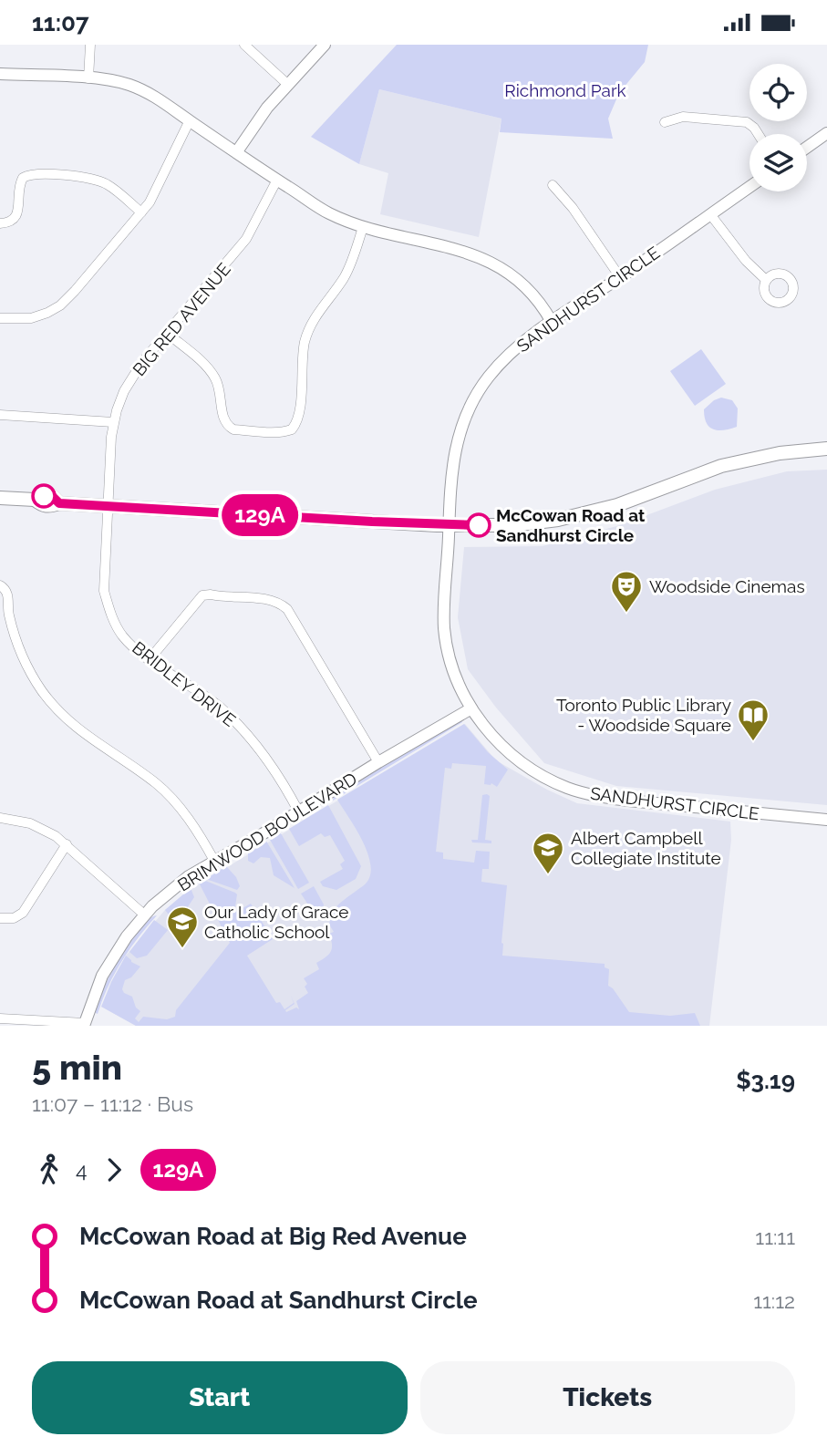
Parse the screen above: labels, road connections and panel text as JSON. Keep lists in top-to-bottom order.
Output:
{
  "streets": {
    "street": [
      "SANDHURST CIRCLE",
      "BIG RED AVENUE",
      "BRIDLEY DRIVE",
      "BRIMWOOD BOULEVARD"
    ]
  },
  "crossings": [
    ["SANDHURST CIRCLE", "BRIMWOOD BOULEVARD"],
    ["BIG RED AVENUE", "BRIDLEY DRIVE"],
    ["BRIDLEY DRIVE", "BRIMWOOD BOULEVARD"]
  ],
  "parks": ["Richmond Park"],
  "places": {
    "other": ["McCowan Road at Sandhurst Circle"],
    "theatre": ["Woodside Cinemas"],
    "library": ["Toronto Public Library - Woodside Square"],
    "school or university": ["Albert Campbell Collegiate Institute", "Our Lady of Grace Catholic School"]
  },
  "lines": ["bus line 129A"],
  "page": {
    "status": "11:07",
    "on_map": "129A",
    "heading": ["5 min", "11:07 – 11:12 · Bus", "$3.19"],
    "legs": ["4", "129A"],
    "list": [
      {
        "name": "McCowan Road at Big Red Avenue",
        "value": "11:11"
      },
      {
        "name": "McCowan Road at Sandhurst Circle",
        "value": "11:12"
      }
    ],
    "buttons": ["Start", "Tickets"]
  }
}
